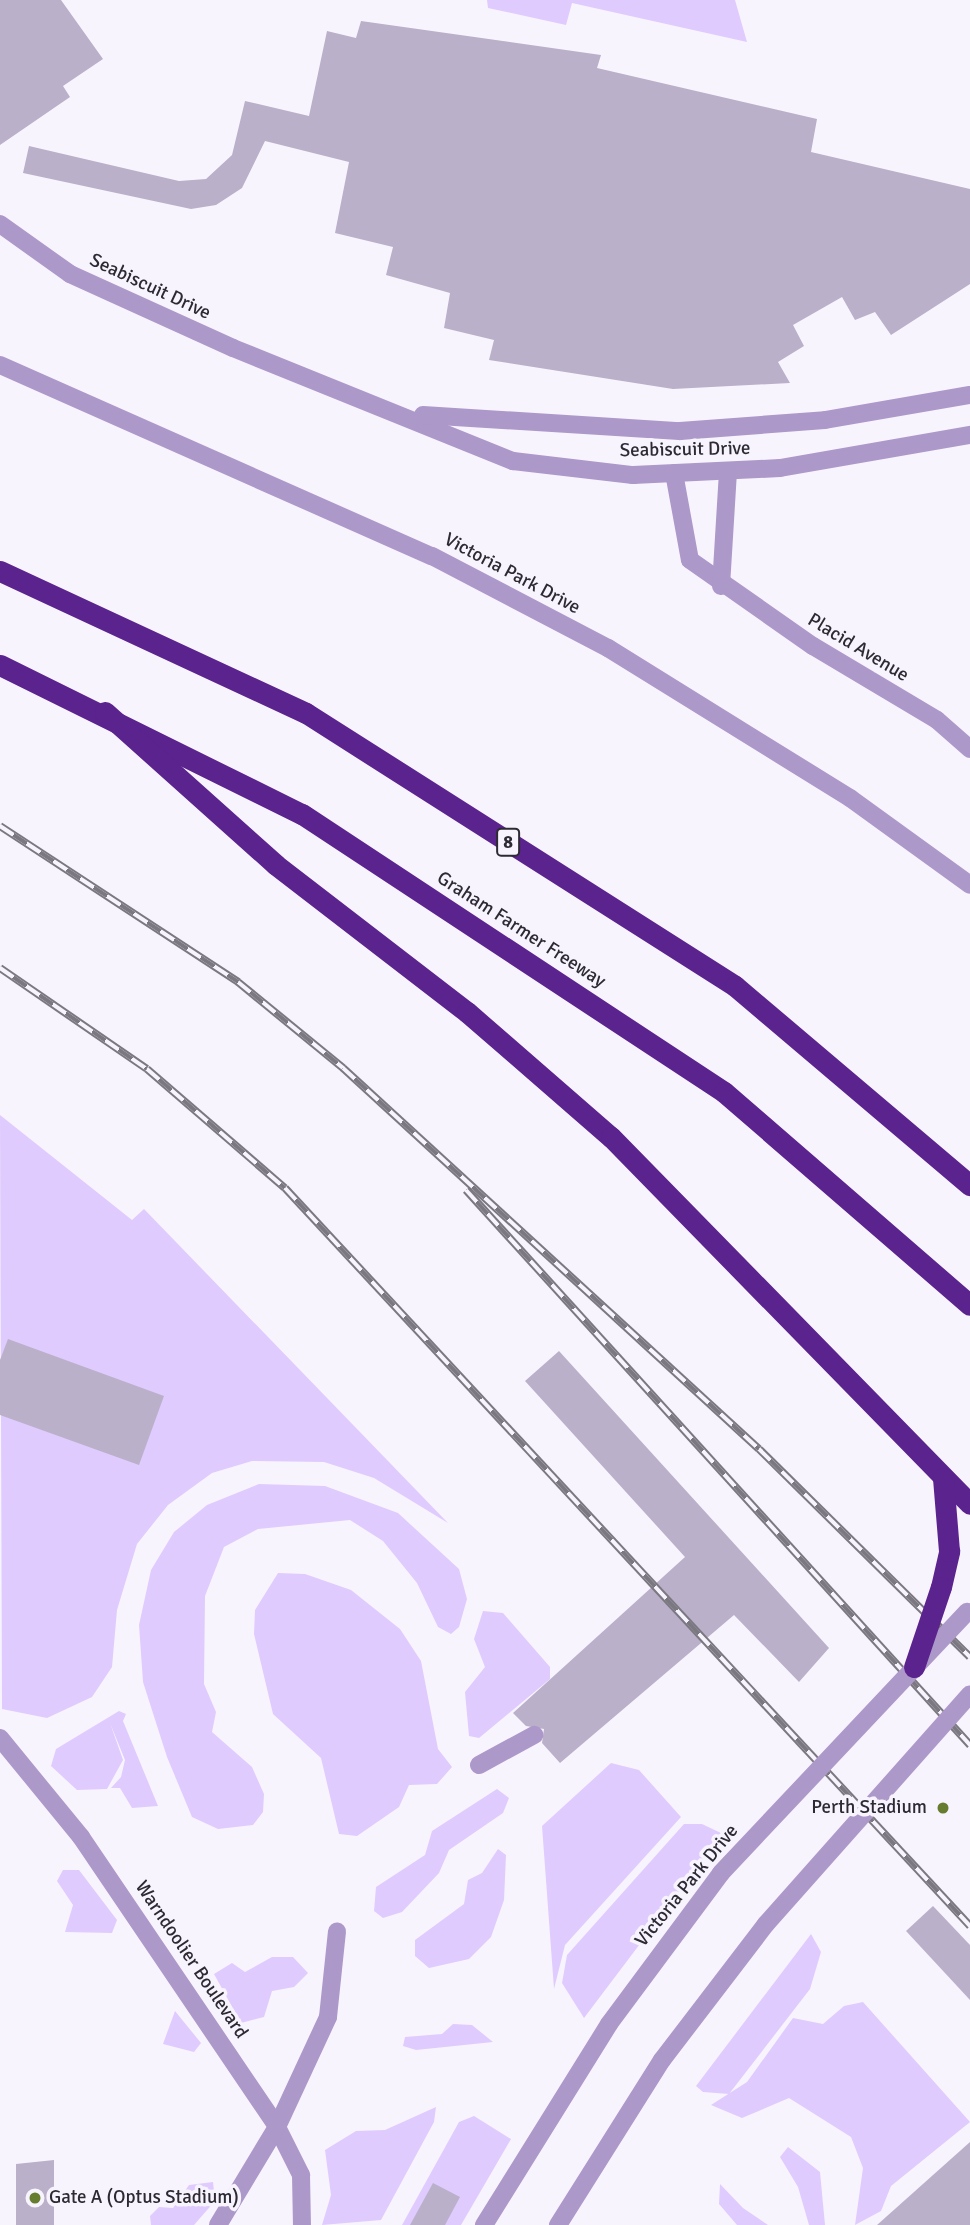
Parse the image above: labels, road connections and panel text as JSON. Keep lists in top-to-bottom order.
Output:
{
  "streets": {
    "highway": ["8", "Graham Farmer Freeway"],
    "street": [
      "Seabiscuit Drive",
      "Victoria Park Drive",
      "Placid Avenue",
      "Warndoolier Boulevard"
    ]
  },
  "crossings": [
    ["Seabiscuit Drive", "Placid Avenue"]
  ],
  "places": ["Perth Stadium", "Gate A (Optus Stadium)"]
}
